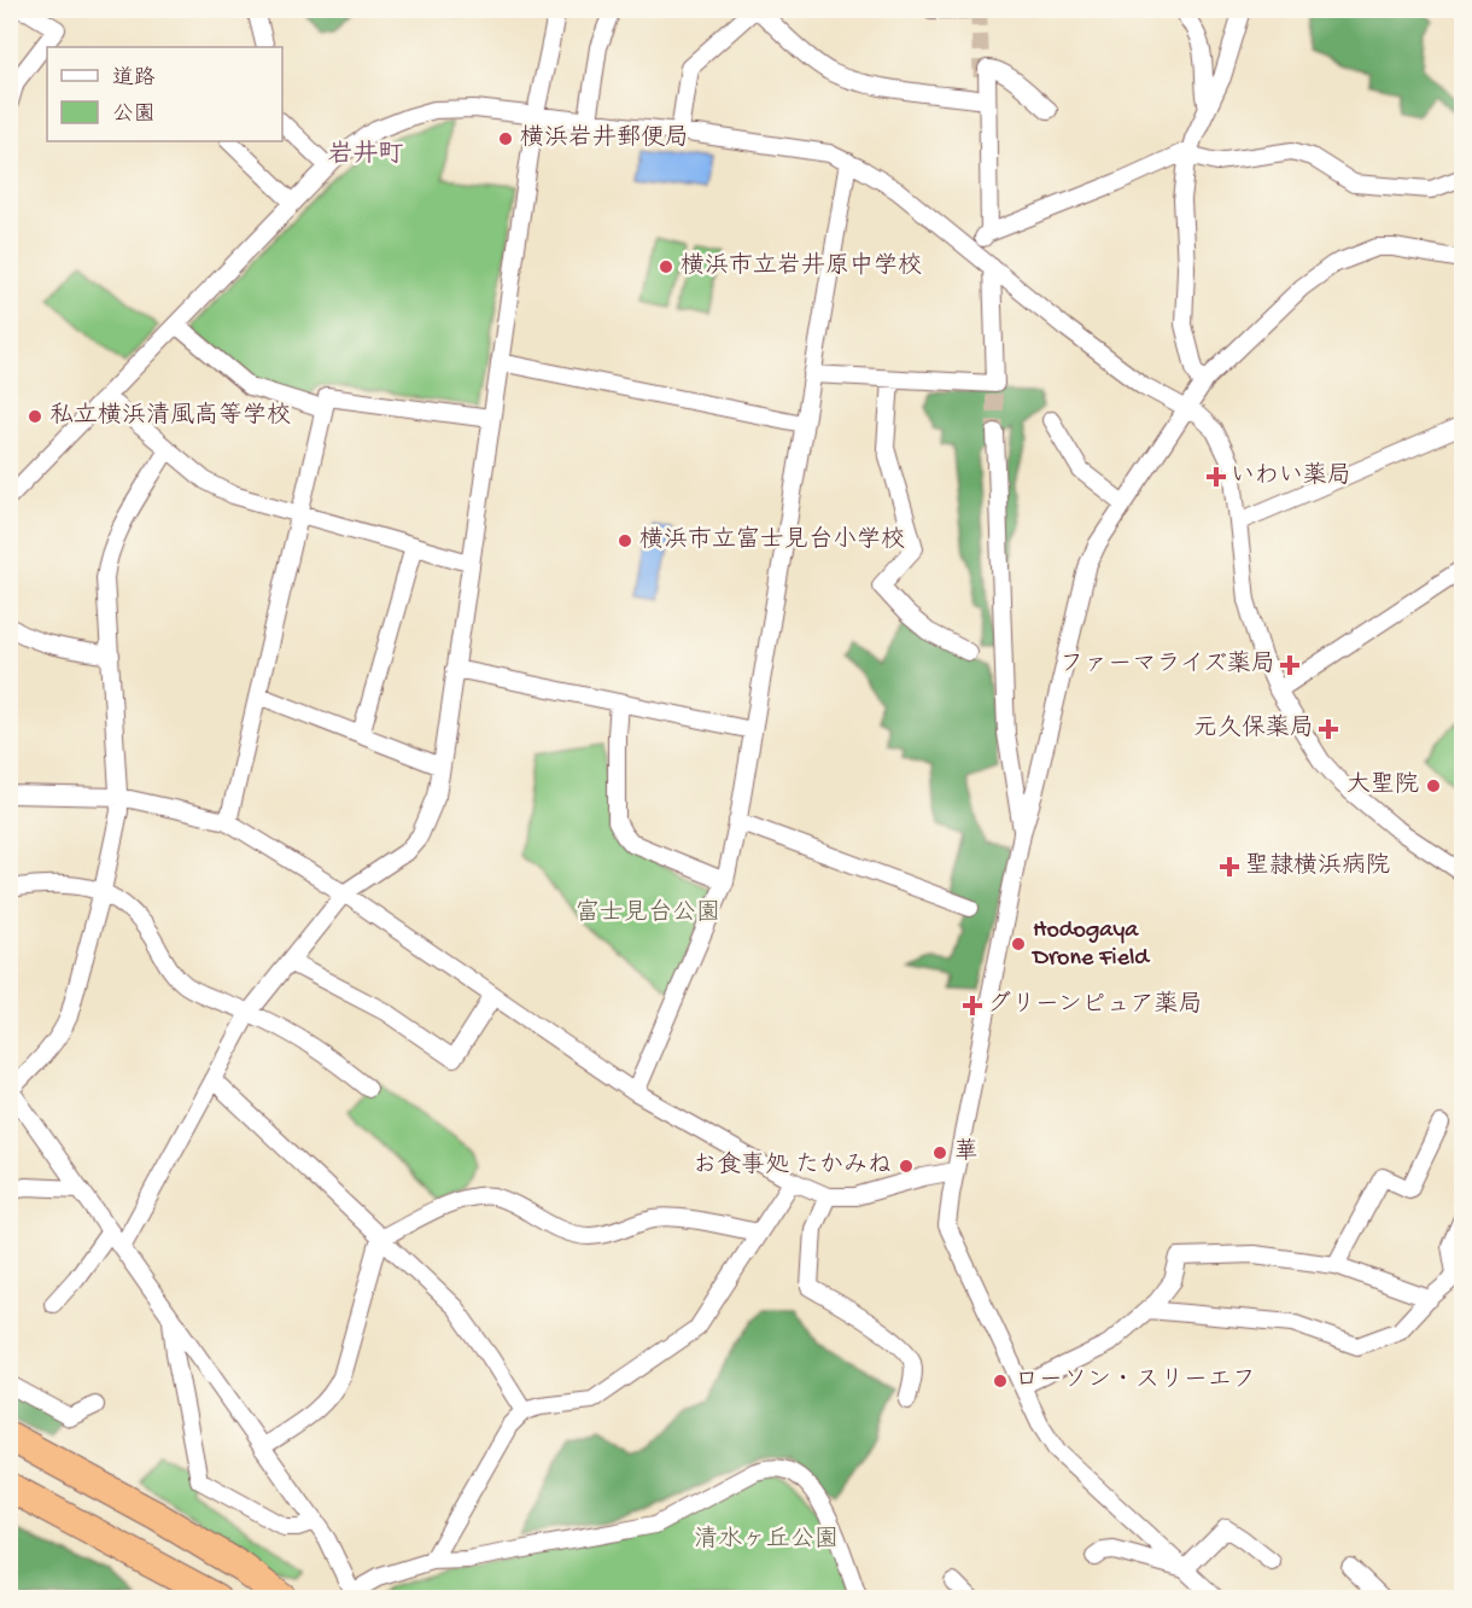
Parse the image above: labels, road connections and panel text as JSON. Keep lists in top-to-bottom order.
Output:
{
  "districts": ["岩井町"],
  "parks": ["富士見台公園", "清水ヶ丘公園"],
  "places": {
    "other": [
      "横浜岩井郵便局",
      "横浜市立岩井原中学校",
      "私立横浜清風高等学校",
      "横浜市立富士見台小学校",
      "大聖院",
      "Hodogaya Drone Field",
      "華",
      "お食事処 たかみね",
      "ローソン・スリーエフ"
    ],
    "health": [
      "いわい薬局",
      "ファーマライズ薬局",
      "元久保薬局",
      "聖隷横浜病院",
      "グリーンピュア薬局"
    ]
  },
  "legend": ["道路", "公園"]
}
